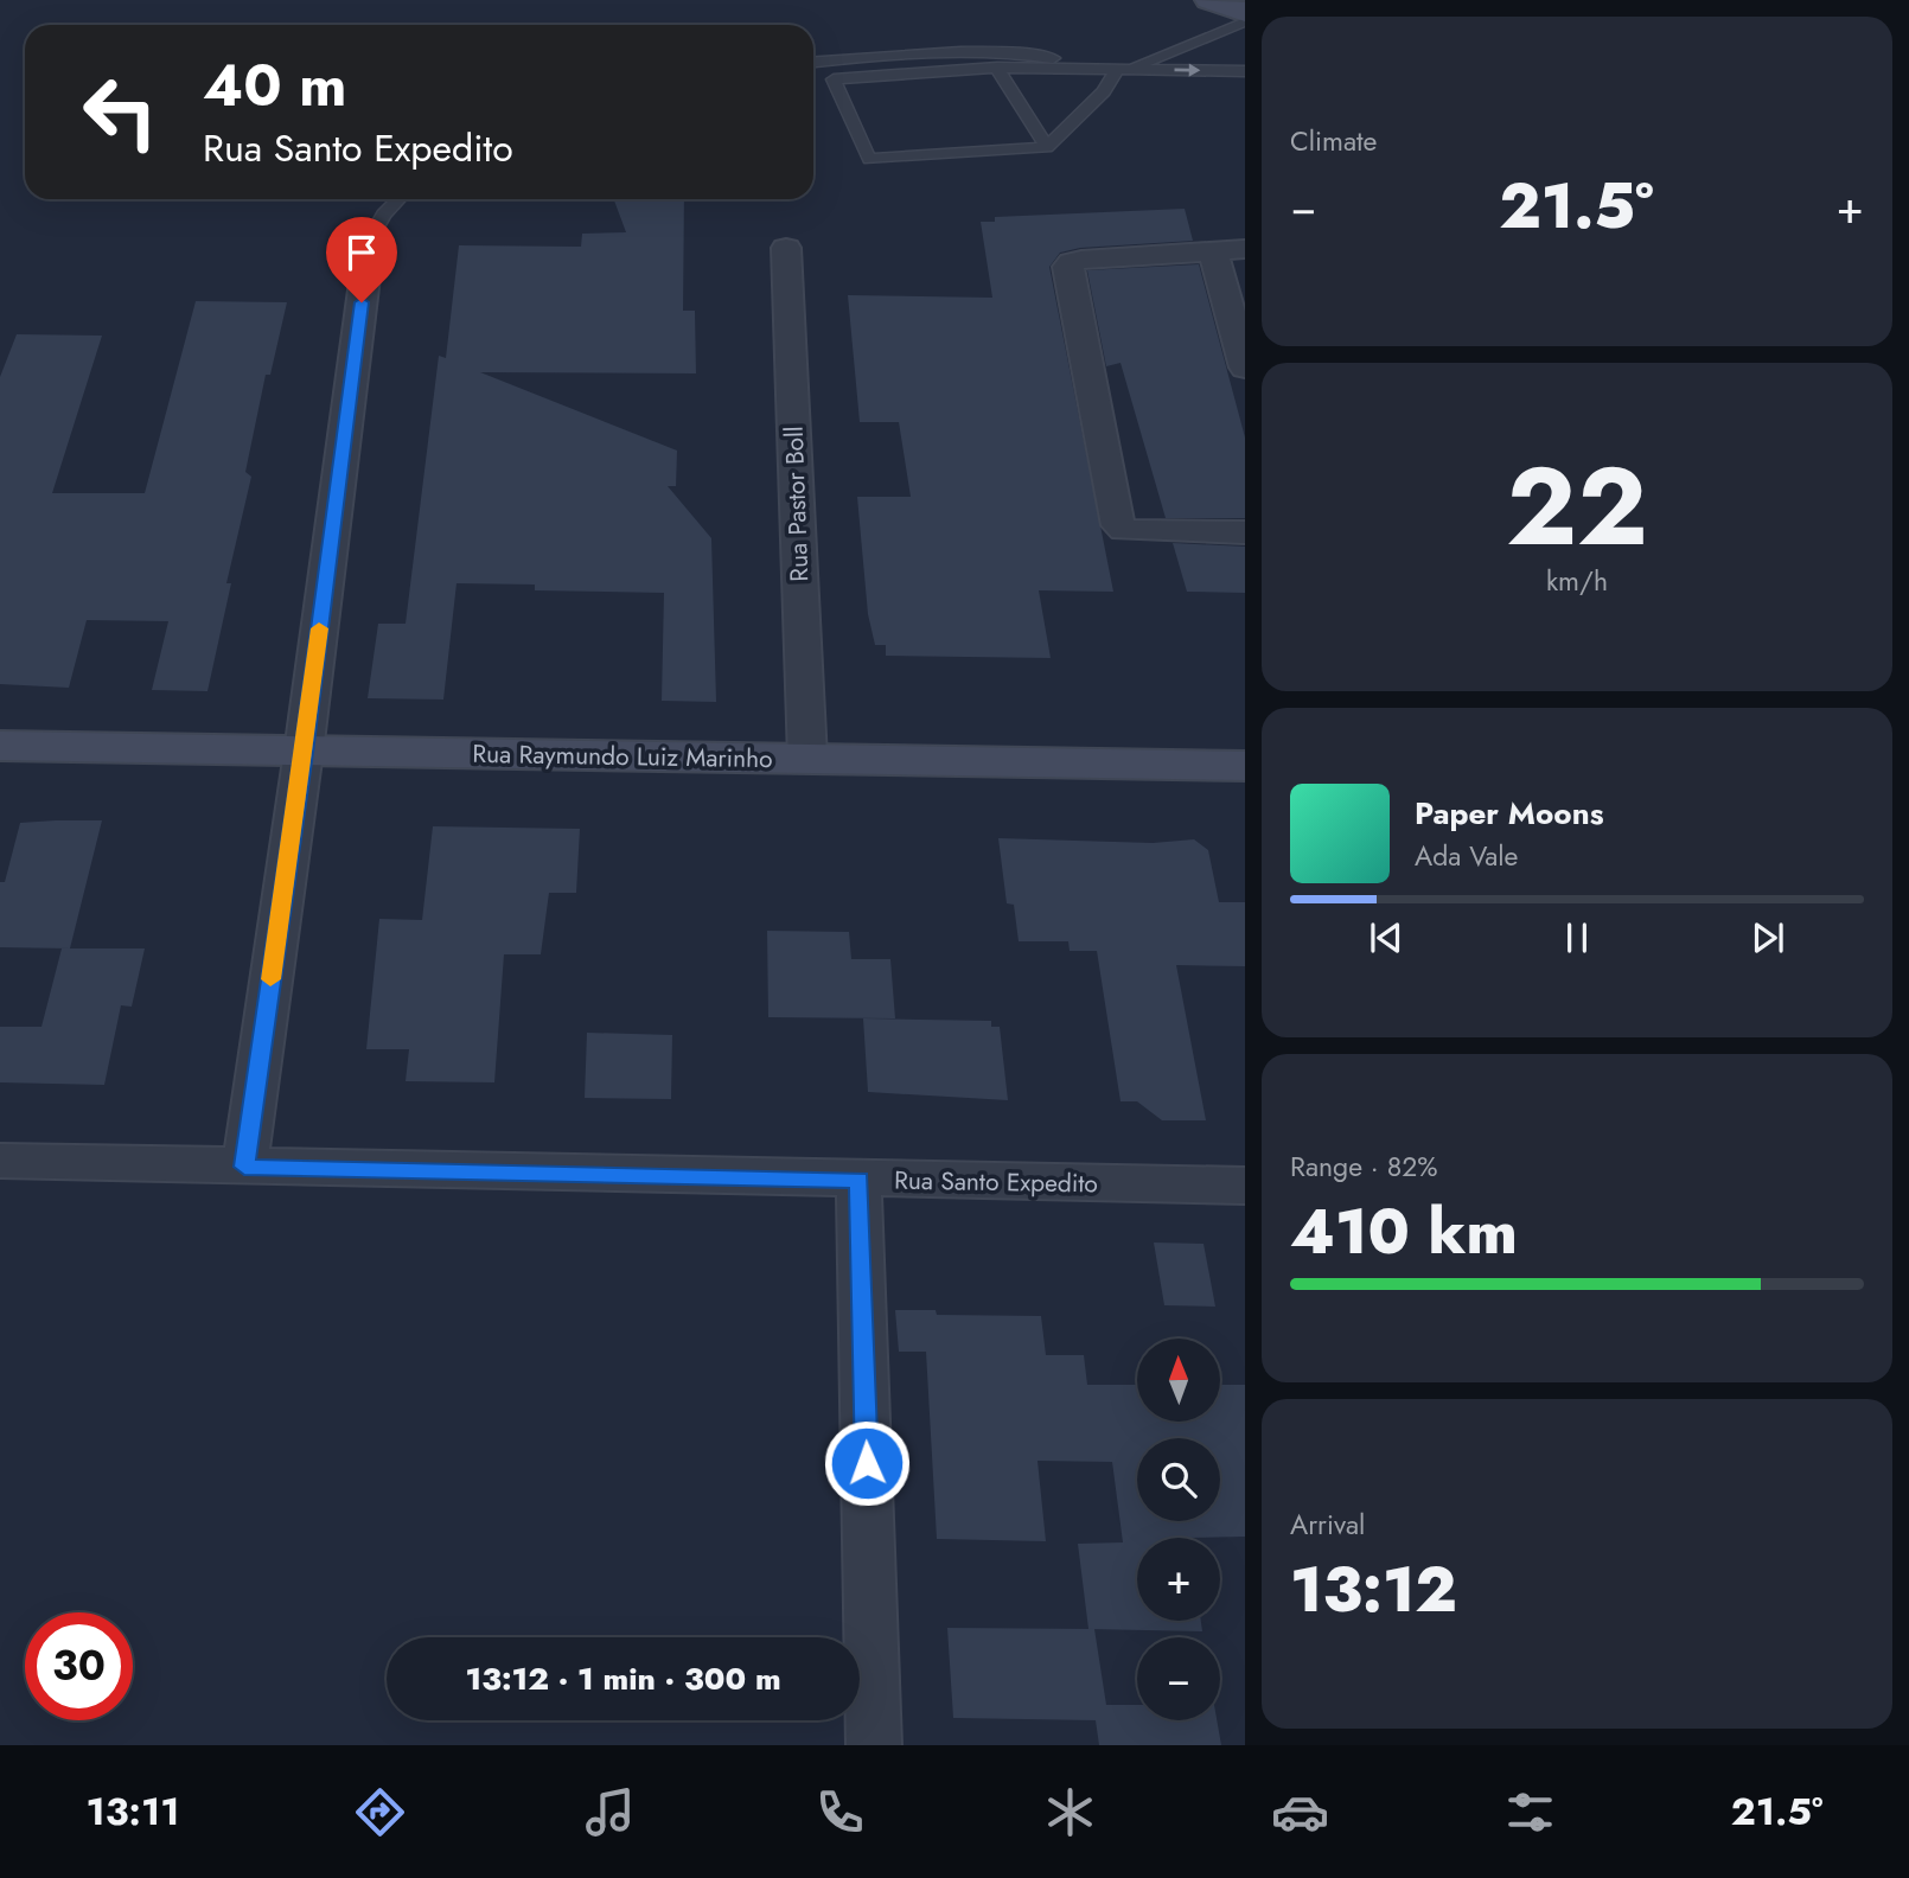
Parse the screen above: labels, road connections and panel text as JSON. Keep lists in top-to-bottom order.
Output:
{
  "streets": {
    "street": ["Rua Pastor Boll", "Rua Raymundo Luiz Marinho", "Rua Santo Expedito"]
  },
  "crossings": [
    ["Rua Pastor Boll", "Rua Raymundo Luiz Marinho"]
  ],
  "north": "top",
  "page": {
    "tile": [
      "Climate",
      ["22", "km/h"],
      ["Range · 82%", "410 km"],
      ["Arrival", "13:12"]
    ],
    "turn": ["40 m", "Rua Santo Expedito"],
    "heat": ["−", "21.5°", "+"],
    "song": ["Paper Moons", "Ada Vale"],
    "map_buttons": ["+", "−"],
    "limit": "30",
    "trip": "13:12 · 1 min · 300 m",
    "tabs": ["13:11", "21.5°"]
  }
}
